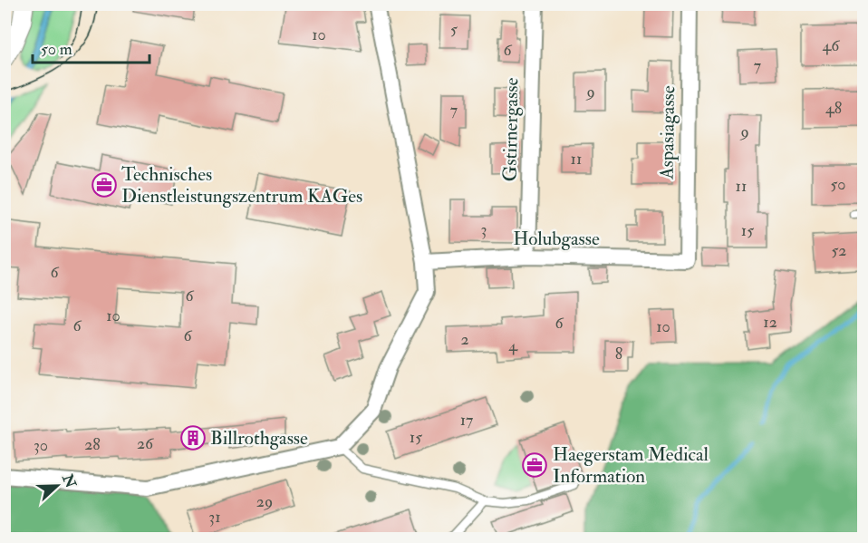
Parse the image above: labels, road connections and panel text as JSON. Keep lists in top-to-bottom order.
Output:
{
  "streets": {
    "street": ["Gstirnergasse", "Aspasiagasse", "Holubgasse"]
  },
  "crossings": [
    ["Gstirnergasse", "Holubgasse"],
    ["Aspasiagasse", "Holubgasse"]
  ],
  "places": {
    "office": ["Technisches Dienstleistungszentrum KAGes", "Haegerstam Medical Information"],
    "building": ["Billrothgasse"]
  },
  "house_numbers": [
    "5",
    "10",
    "46",
    "6",
    "7",
    "9",
    "48",
    "7",
    "9",
    "11",
    "50",
    "11",
    "3",
    "15",
    "52",
    "6",
    "6",
    "10",
    "12",
    "6",
    "6",
    "10",
    "6",
    "2",
    "4",
    "8",
    "17",
    "15",
    "26",
    "28",
    "30",
    "29",
    "31"
  ],
  "scale_bar": "50 m",
  "north": "right"
}
